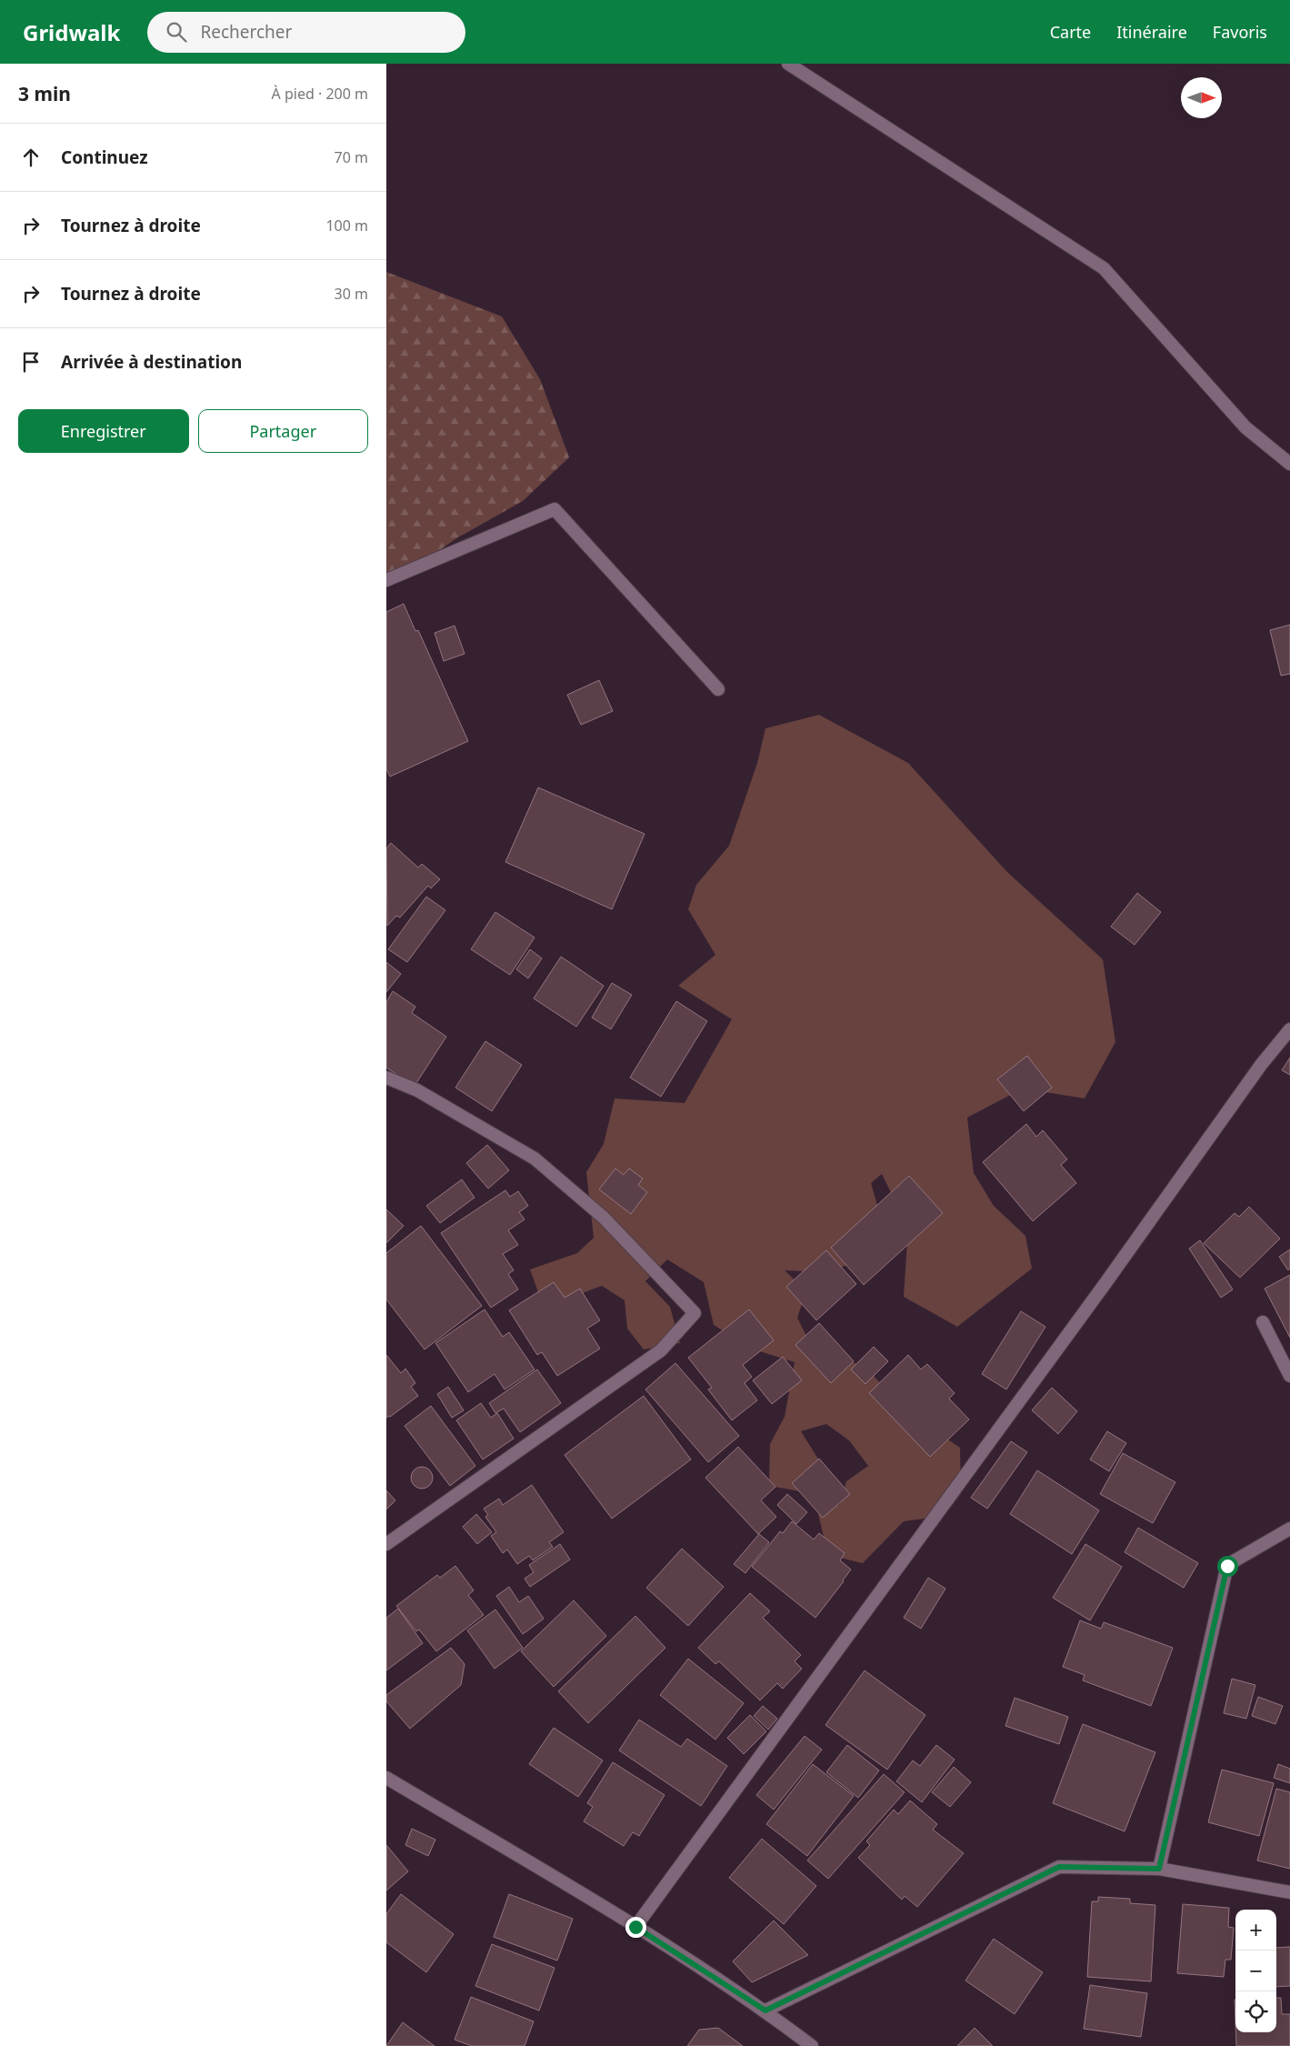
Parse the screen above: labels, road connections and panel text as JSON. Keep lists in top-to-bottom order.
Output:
{
  "north": "right",
  "page": {
    "header": "Gridwalk",
    "search": "Rechercher",
    "nav": ["Carte", "Itinéraire", "Favoris"],
    "heading": ["3 min", "À pied · 200 m"],
    "list": [
      ["Continuez", "70 m"],
      ["Tournez à droite", "100 m"],
      ["Tournez à droite", "30 m"],
      "Arrivée à destination"
    ],
    "buttons": ["Enregistrer", "Partager"],
    "map_buttons": ["+", "−"]
  }
}
